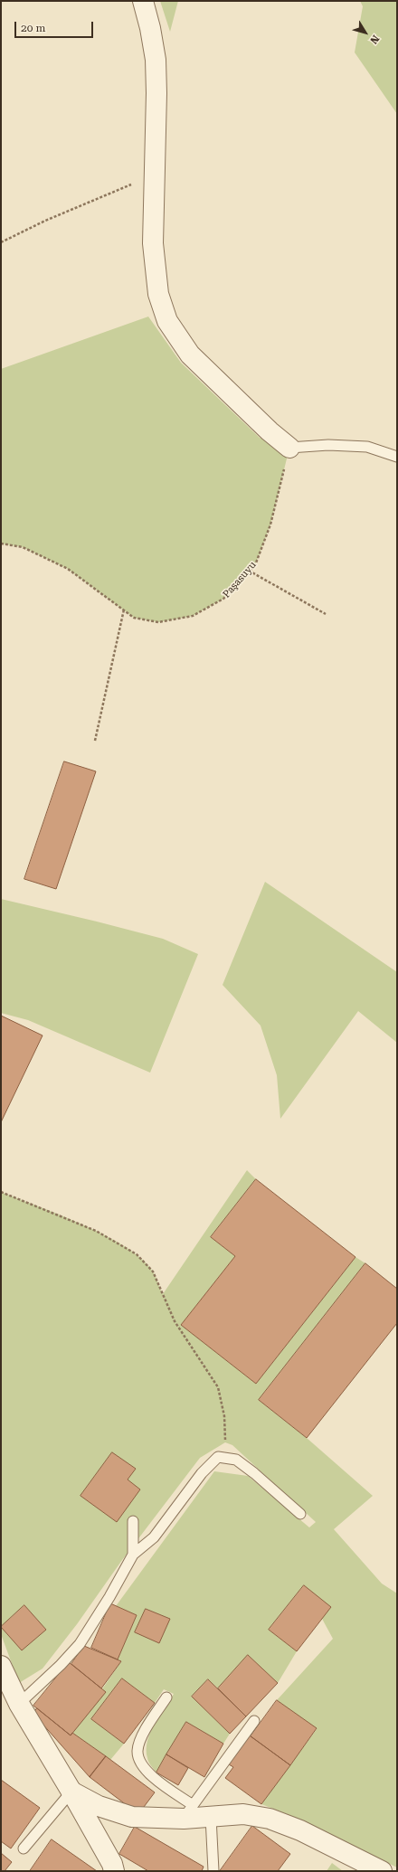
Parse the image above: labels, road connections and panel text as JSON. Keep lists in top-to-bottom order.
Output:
{
  "streets": {
    "path": ["Paşasuyu"]
  },
  "scale_bar": "20 m",
  "north": "bottom right"
}
